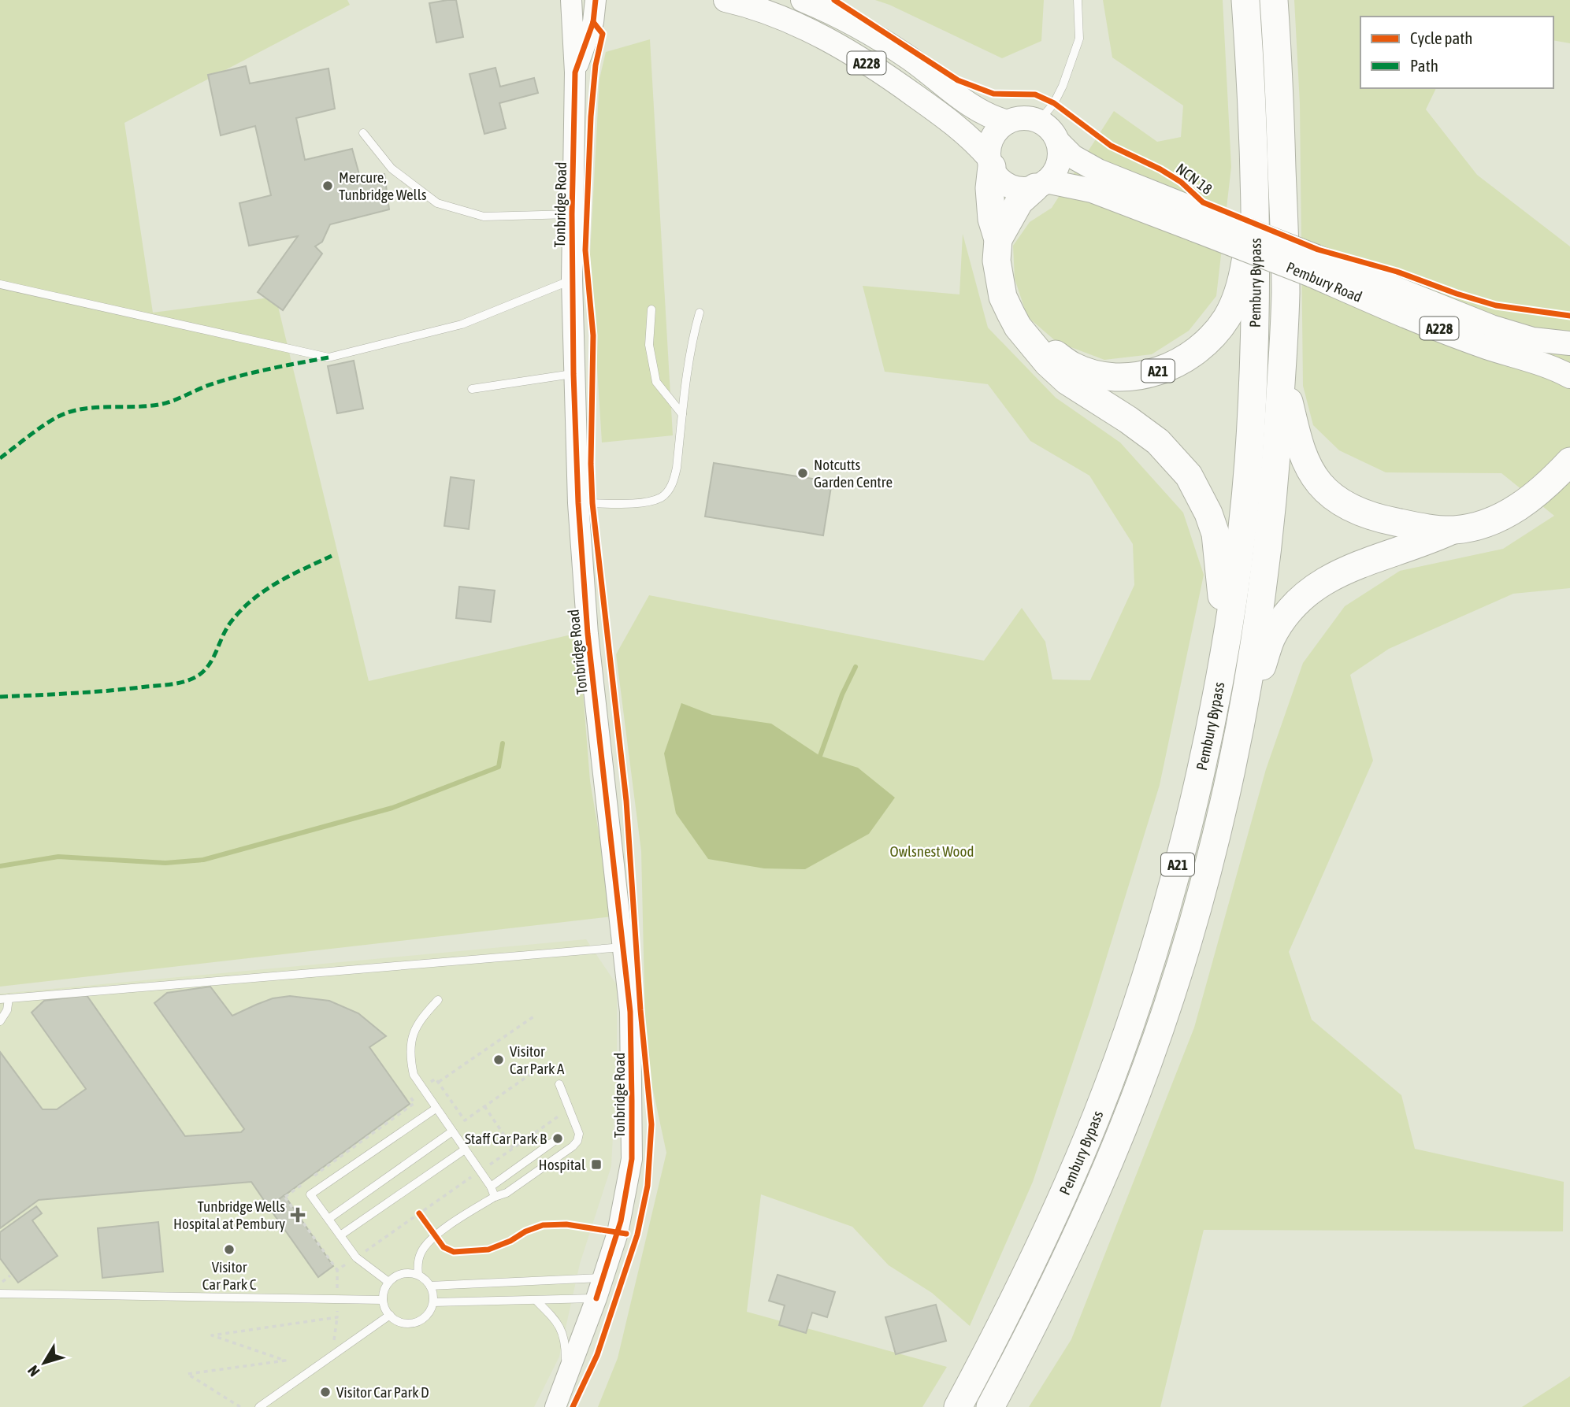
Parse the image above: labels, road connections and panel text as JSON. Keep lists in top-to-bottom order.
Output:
{
  "streets": {
    "highway": ["Pembury Bypass", "A21"],
    "main road": ["A228", "Pembury Road"],
    "street": ["Tonbridge Road"],
    "cycle path": ["NCN 18"]
  },
  "crossings": [
    ["A228", "Pembury Road"],
    ["A228", "A21"],
    ["Pembury Road", "A21"],
    ["Pembury Bypass", "A21"]
  ],
  "parks": ["Owlsnest Wood"],
  "places": {
    "other": [
      "Mercure, Tunbridge Wells",
      "Notcutts Garden Centre",
      "Visitor Car Park A",
      "Staff Car Park B",
      "Visitor Car Park C",
      "Visitor Car Park D"
    ],
    "transit": ["Hospital"],
    "health": ["Tunbridge Wells Hospital at Pembury"]
  },
  "legend": ["Cycle path", "Path"],
  "north": "bottom left"
}
